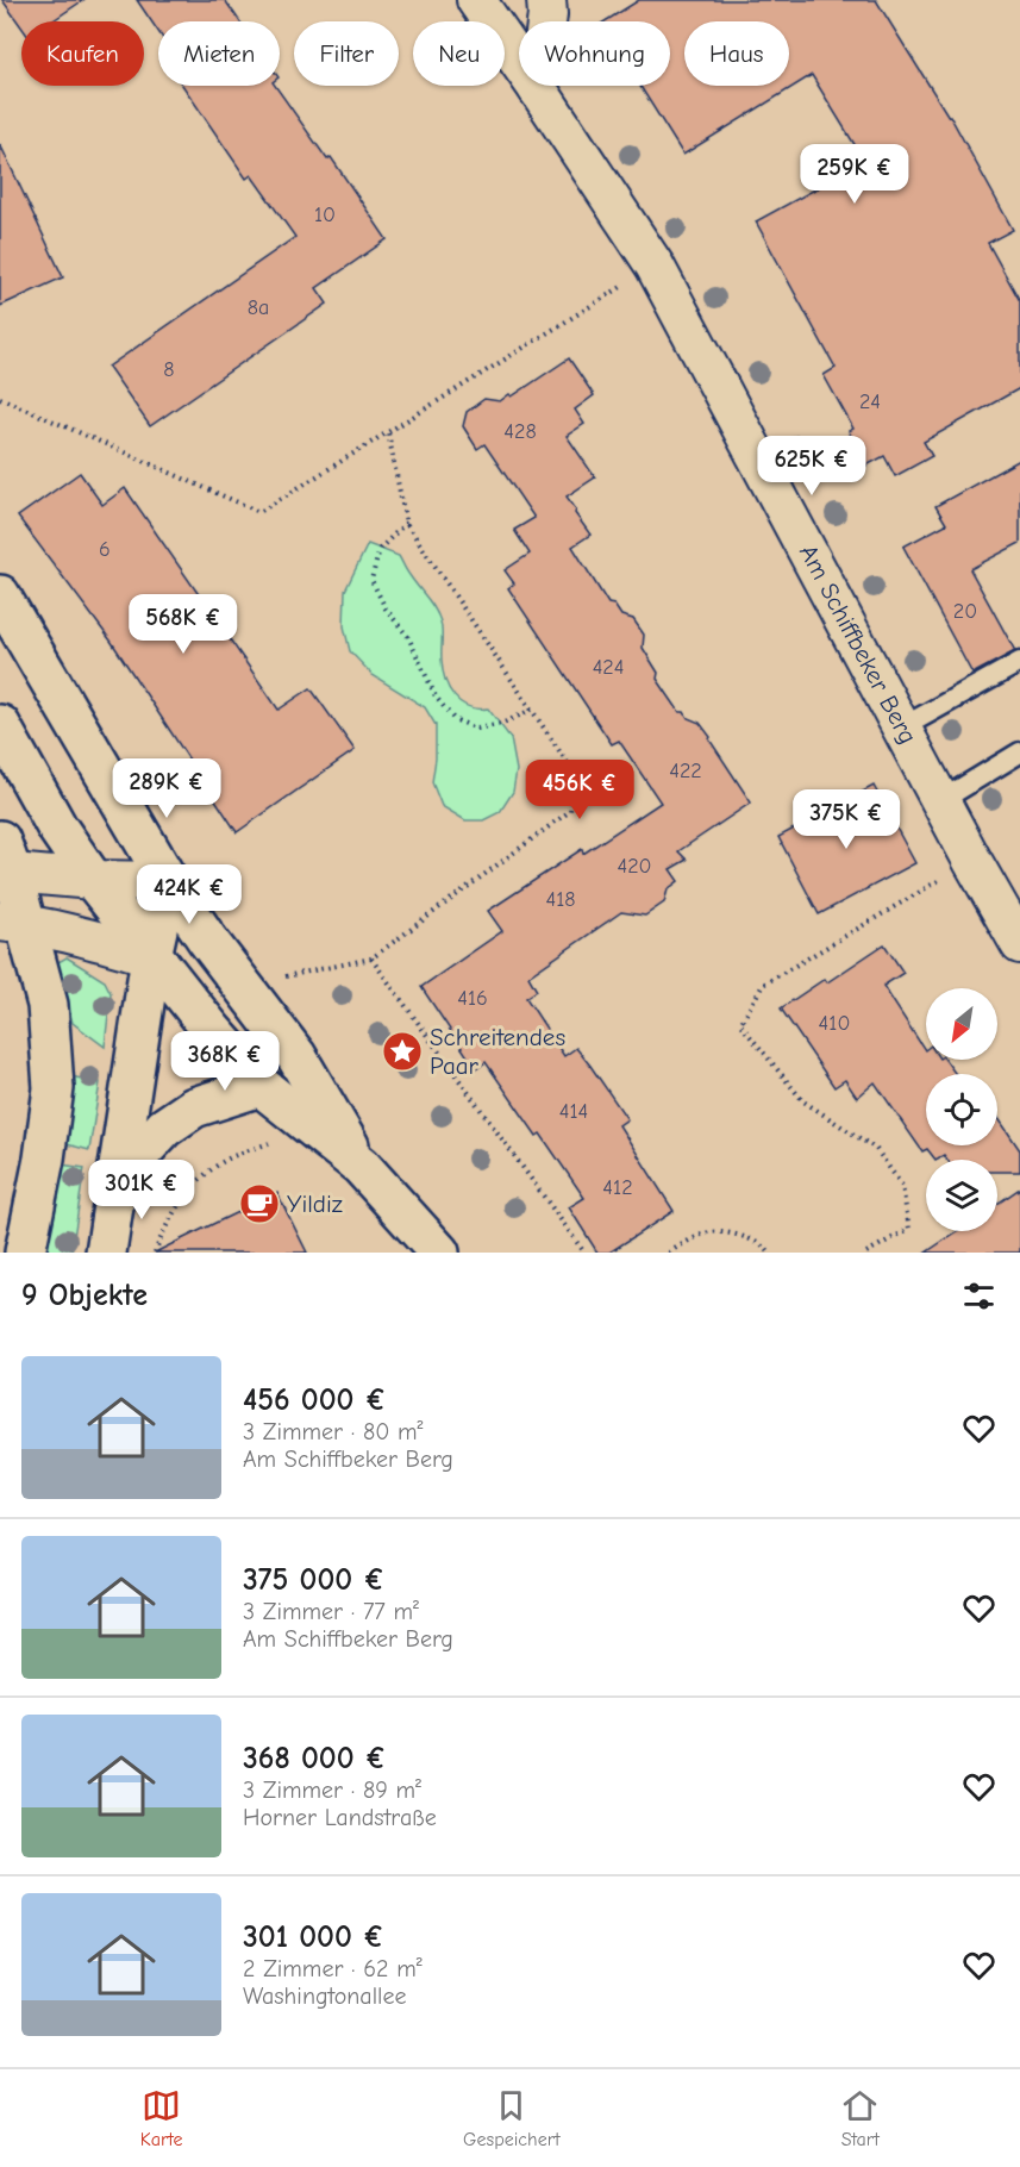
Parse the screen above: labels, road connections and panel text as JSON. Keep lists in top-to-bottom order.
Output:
{
  "streets": {
    "street": ["Am Schiffbeker Berg"]
  },
  "places": {
    "place": ["Schreitendes Paar"],
    "cafe": ["Yildiz"]
  },
  "house_numbers": [
    "10",
    "8a",
    "8",
    "24",
    "428",
    "6",
    "20",
    "424",
    "422",
    "420",
    "418",
    "416",
    "410",
    "414",
    "412"
  ],
  "north": "bottom left",
  "page": {
    "chip": [
      "Kaufen",
      "Mieten",
      "Filter",
      "Neu",
      "Wohnung",
      "Haus"
    ],
    "price": [
      "259K €",
      "625K €",
      "568K €",
      "289K €",
      "456K €",
      "375K €",
      "424K €",
      "368K €",
      "301K €"
    ],
    "heading": "9 Objekte",
    "list": [
      {
        "name": "456 000 €",
        "note": "3 Zimmer · 80 m² · Am Schiffbeker Berg"
      },
      {
        "name": "375 000 €",
        "note": "3 Zimmer · 77 m² · Am Schiffbeker Berg"
      },
      {
        "name": "368 000 €",
        "note": "3 Zimmer · 89 m² · Horner Landstraße"
      },
      {
        "name": "301 000 €",
        "note": "2 Zimmer · 62 m² · Washingtonallee"
      }
    ],
    "tabs": ["Karte", "Gespeichert", "Start"]
  }
}
